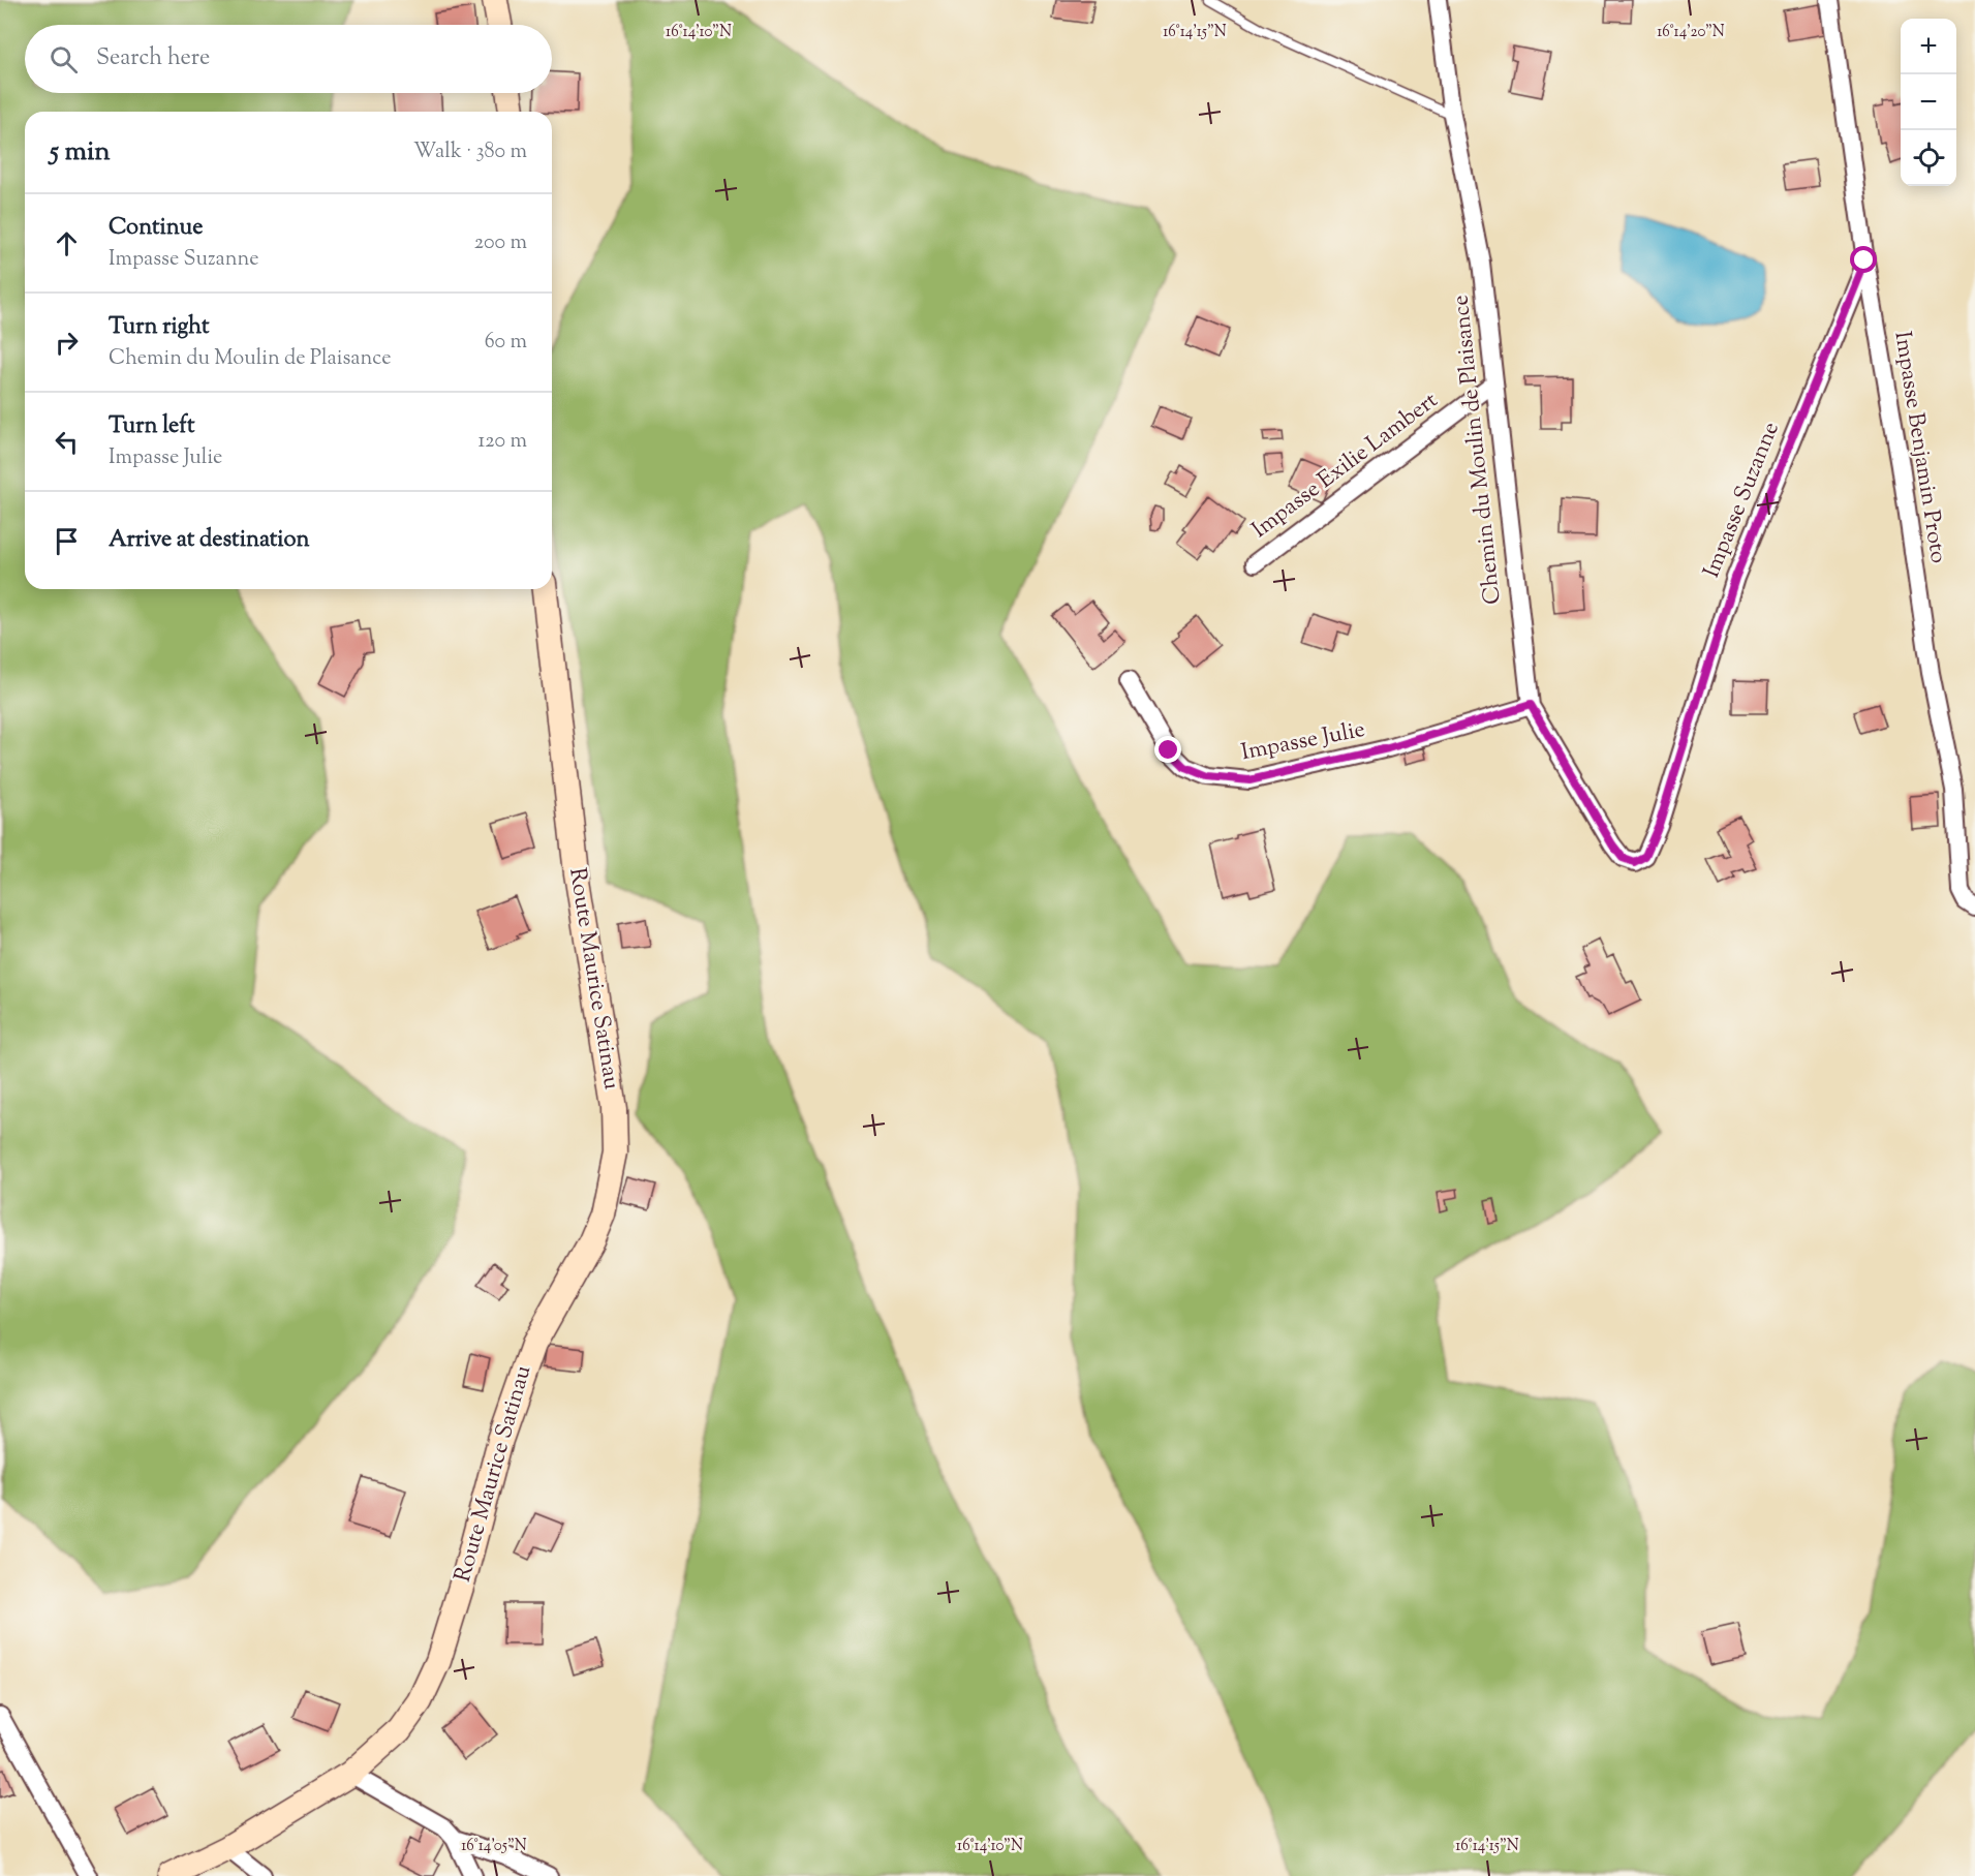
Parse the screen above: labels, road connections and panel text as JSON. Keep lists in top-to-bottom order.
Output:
{
  "streets": {
    "main road": ["Route Maurice Satinau"],
    "street": [
      "Impasse Benjamin Proto",
      "Chemin du Moulin de Plaisance",
      "Impasse Exilie Lambert",
      "Impasse Suzanne",
      "Impasse Julie"
    ]
  },
  "crossings": [
    ["Impasse Benjamin Proto", "Impasse Suzanne"],
    ["Chemin du Moulin de Plaisance", "Impasse Exilie Lambert"],
    ["Chemin du Moulin de Plaisance", "Impasse Suzanne"],
    ["Chemin du Moulin de Plaisance", "Impasse Julie"]
  ],
  "page": {
    "map_buttons": ["+", "−"],
    "search": "Search here",
    "heading": ["5 min", "Walk · 380 m"],
    "list": [
      ["Continue", "Impasse Suzanne", "200 m"],
      ["Turn right", "Chemin du Moulin de Plaisance", "60 m"],
      ["Turn left", "Impasse Julie", "120 m"],
      "Arrive at destination"
    ]
  },
  "coordinates": [
    "16°14'10\"N",
    "16°14'15\"N",
    "16°14'20\"N",
    "16°14'05\"N"
  ]
}
